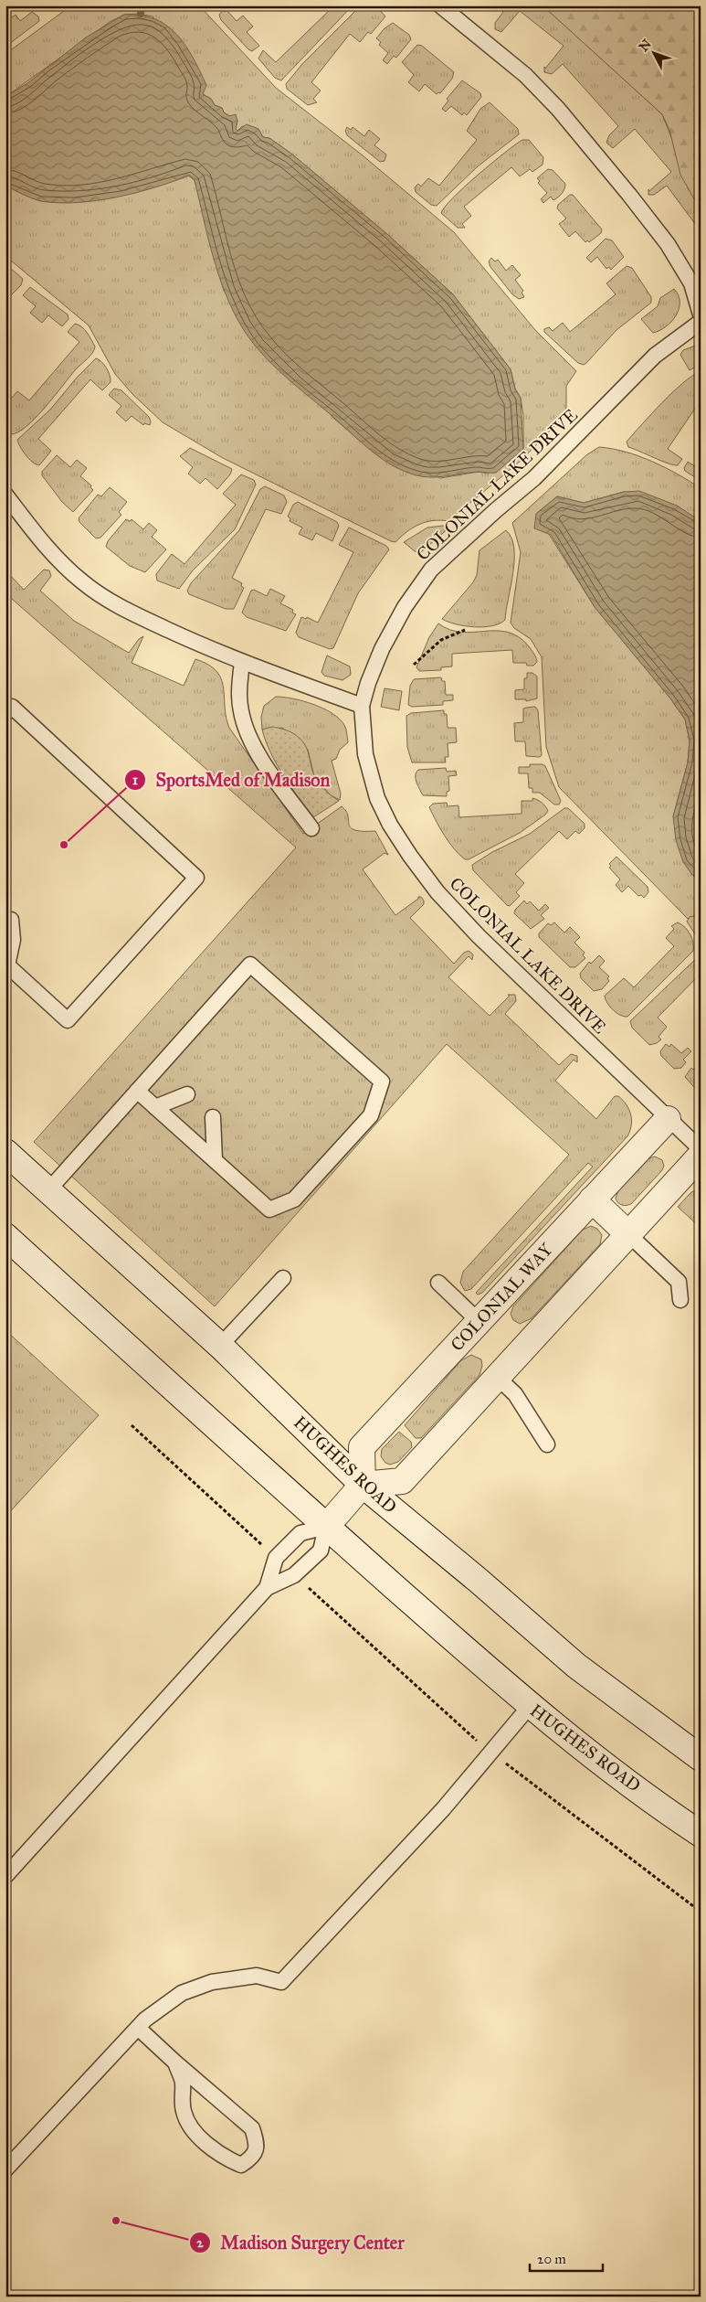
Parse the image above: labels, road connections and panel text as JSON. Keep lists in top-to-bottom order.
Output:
{
  "streets": {
    "main road": ["COLONIAL WAY", "HUGHES ROAD"],
    "lane": ["COLONIAL LAKE DRIVE"]
  },
  "crossings": [
    ["COLONIAL LAKE DRIVE", "COLONIAL WAY"],
    ["COLONIAL WAY", "HUGHES ROAD"]
  ],
  "places": ["SportsMed of Madison", "Madison Surgery Center"],
  "scale_bar": "20 m",
  "north": "top left"
}
